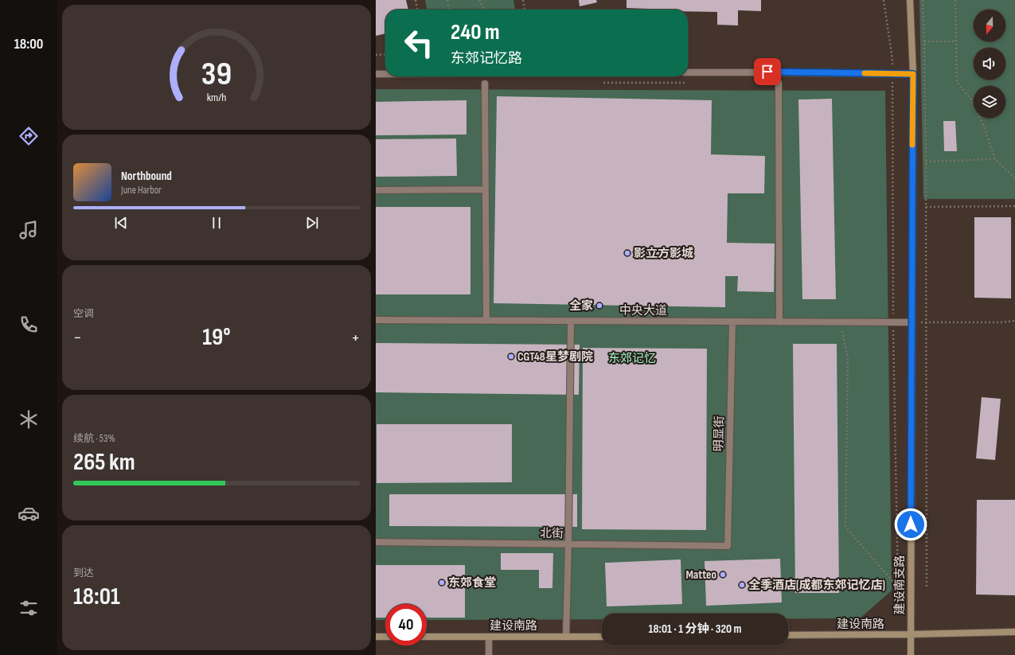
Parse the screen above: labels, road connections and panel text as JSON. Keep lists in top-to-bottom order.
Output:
{
  "streets": {
    "street": [
      "中央大道",
      "明显街",
      "北街",
      "建设南支路",
      "建设南路"
    ]
  },
  "crossings": [
    ["中央大道", "明显街"],
    ["中央大道", "建设南支路"],
    ["明显街", "北街"],
    ["建设南支路", "建设南路"]
  ],
  "parks": ["东郊记忆"],
  "places": [
    "影立方影城",
    "全家",
    "CGT48星梦剧院",
    "Matteo",
    "东郊食堂",
    "全季酒店(成都东郊记忆店)"
  ],
  "north": "bottom",
  "page": {
    "tabs": "18:00",
    "turn": ["240 m", "东郊记忆路"],
    "song": ["Northbound", "June Harbor"],
    "tile": [
      "空调",
      ["续航 · 53%", "265 km"],
      ["到达", "18:01"]
    ],
    "heat": ["−", "19°", "+"],
    "limit": "40",
    "trip": "18:01 · 1 分钟 · 320 m",
    "gauge": ["39", "km/h"]
  }
}
